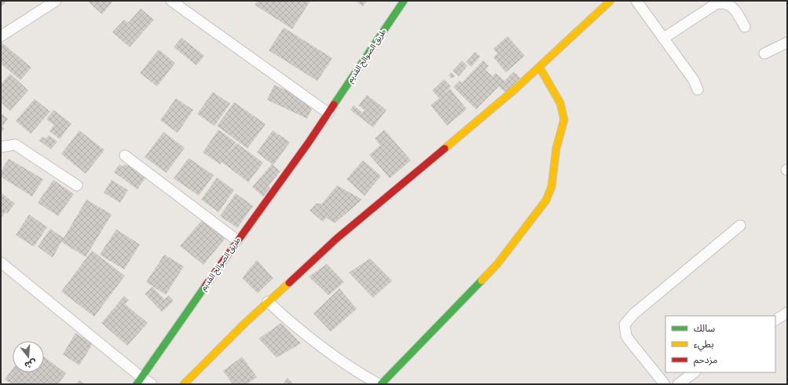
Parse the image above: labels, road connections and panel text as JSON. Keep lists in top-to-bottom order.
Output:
{
  "streets": {
    "street": ["طريق الصوالح القديم"]
  },
  "legend": ["سالك", "بطيء", "مزدحم"],
  "north": "bottom"
}
